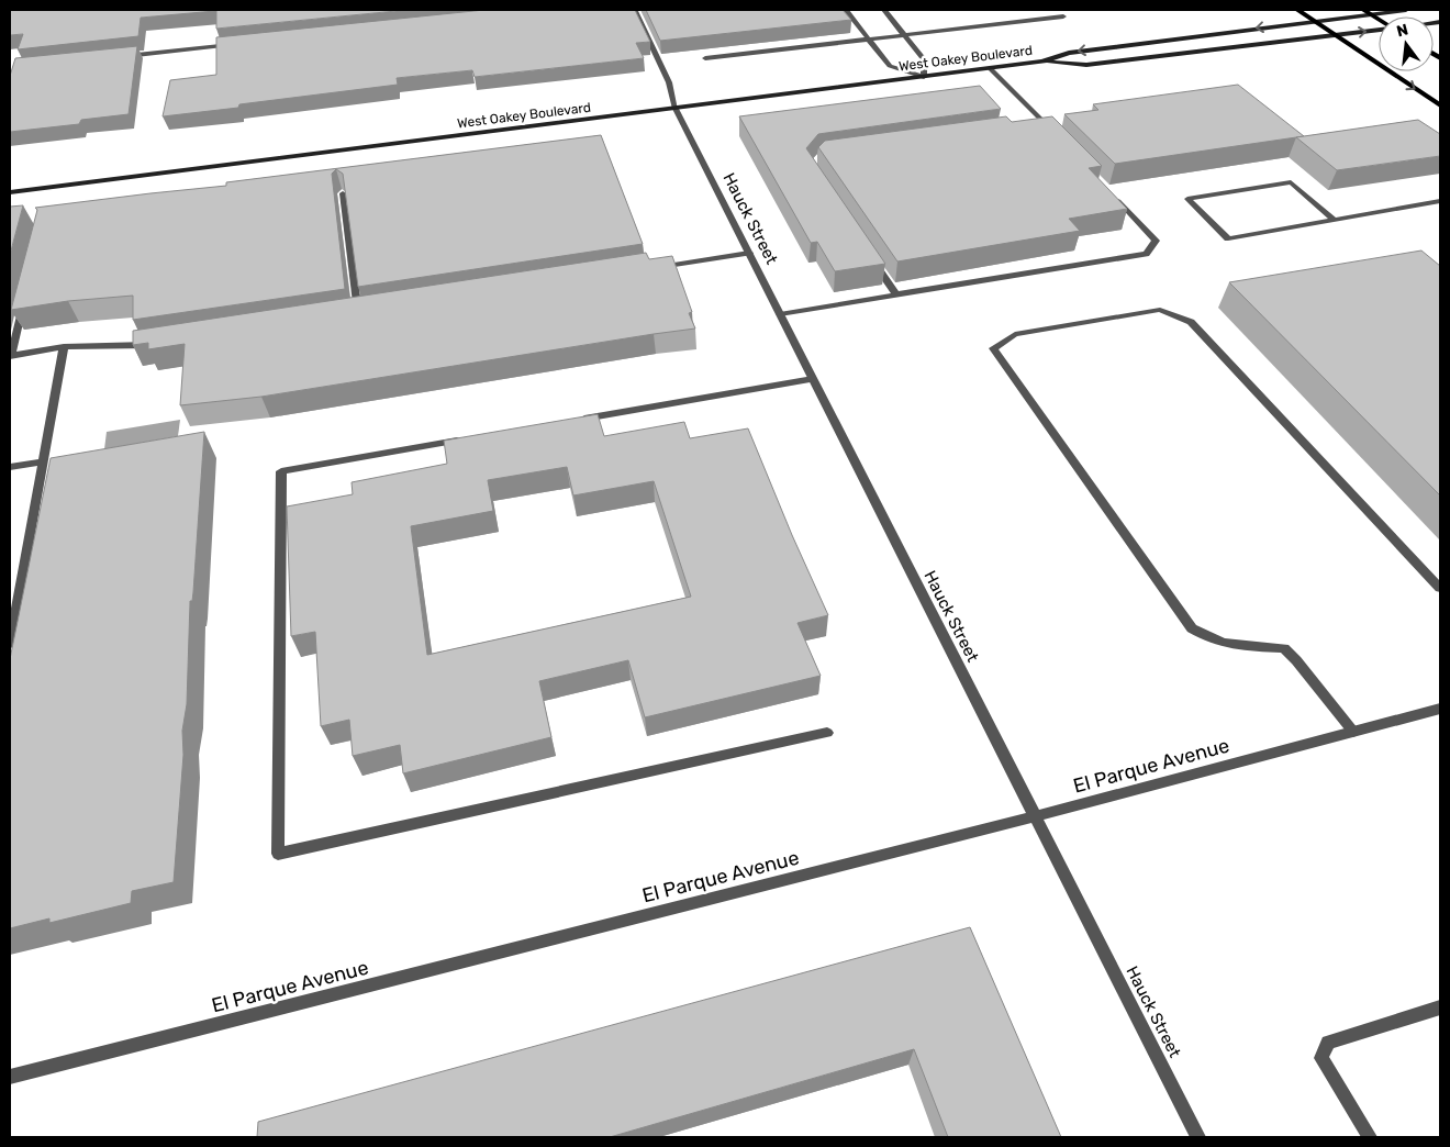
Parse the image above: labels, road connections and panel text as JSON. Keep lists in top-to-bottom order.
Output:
{
  "streets": {
    "main road": ["West Oakey Boulevard"],
    "street": ["Hauck Street", "El Parque Avenue"]
  },
  "crossings": [
    ["West Oakey Boulevard", "Hauck Street"],
    ["Hauck Street", "El Parque Avenue"]
  ],
  "north": "top"
}
